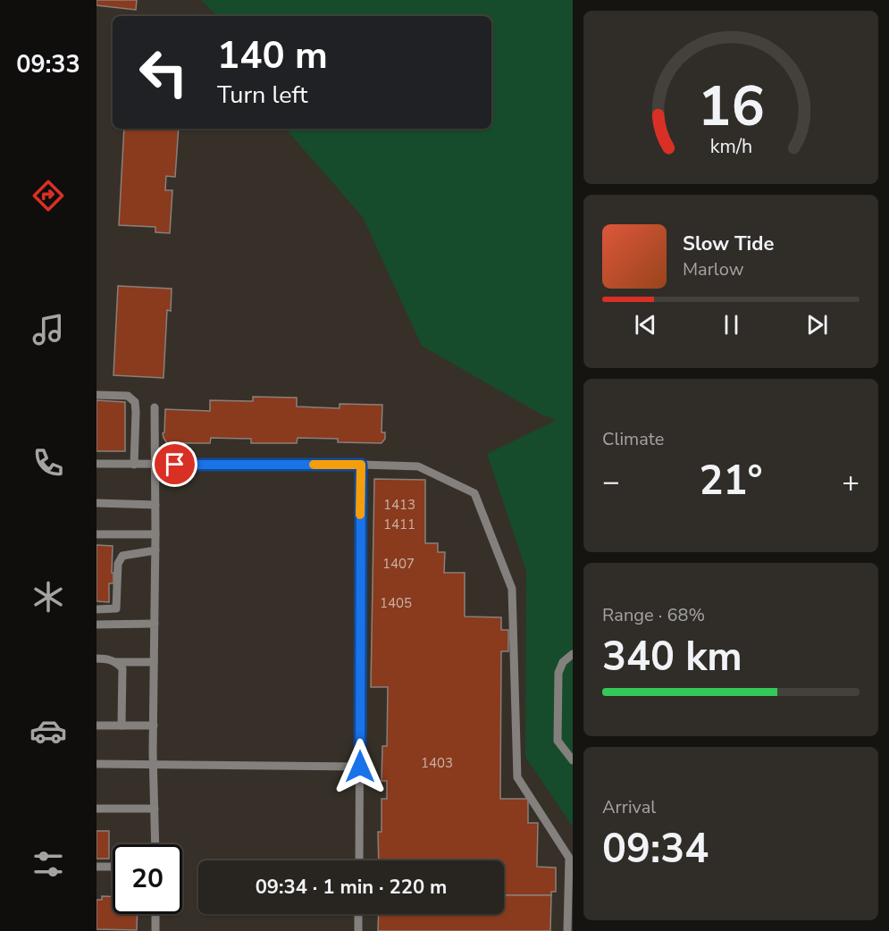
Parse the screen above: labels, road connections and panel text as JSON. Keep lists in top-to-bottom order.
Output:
{
  "house_numbers": [
    "1413",
    "1411",
    "1407",
    "1405",
    "1403"
  ],
  "page": {
    "tabs": "09:33",
    "turn": ["140 m", "Turn left"],
    "song": ["Slow Tide", "Marlow"],
    "tile": [
      "Climate",
      ["Range · 68%", "340 km"],
      ["Arrival", "09:34"]
    ],
    "heat": ["−", "21°", "+"],
    "limit": "20",
    "trip": "09:34 · 1 min · 220 m",
    "gauge": ["16", "km/h"]
  }
}
